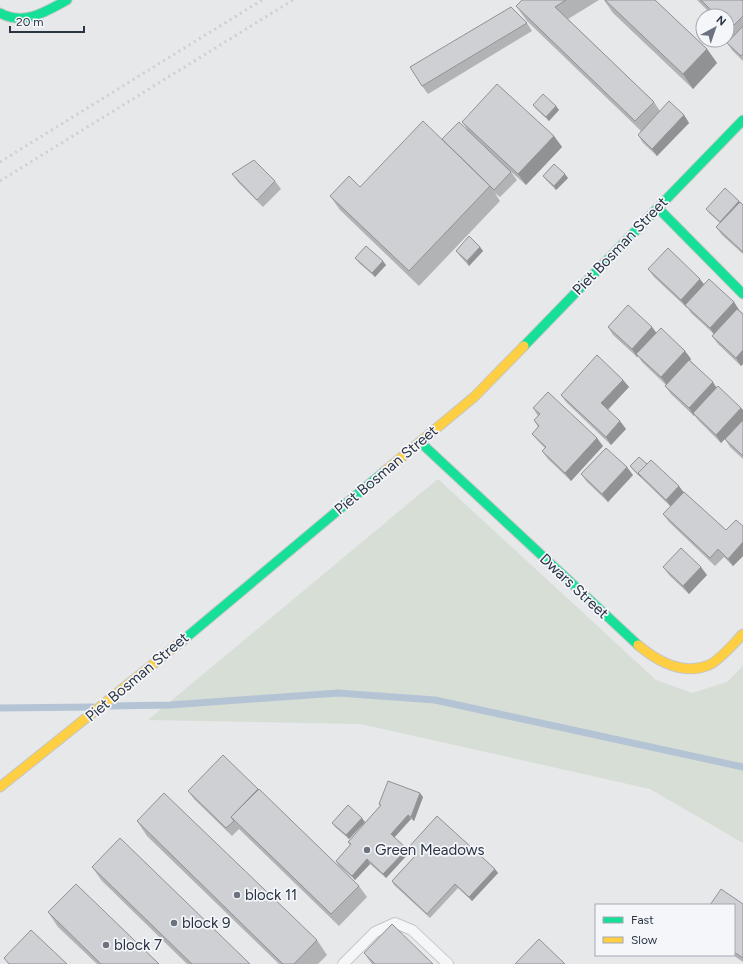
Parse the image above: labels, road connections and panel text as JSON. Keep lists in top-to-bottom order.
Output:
{
  "streets": {
    "street": ["Piet Bosman Street", "Dwars Street"]
  },
  "crossings": [
    ["Piet Bosman Street", "Dwars Street"]
  ],
  "places": [
    "Green Meadows",
    "block 11",
    "block 9",
    "block 7"
  ],
  "legend": ["Fast", "Slow"],
  "scale_bar": "20 m",
  "north": "top right"
}
